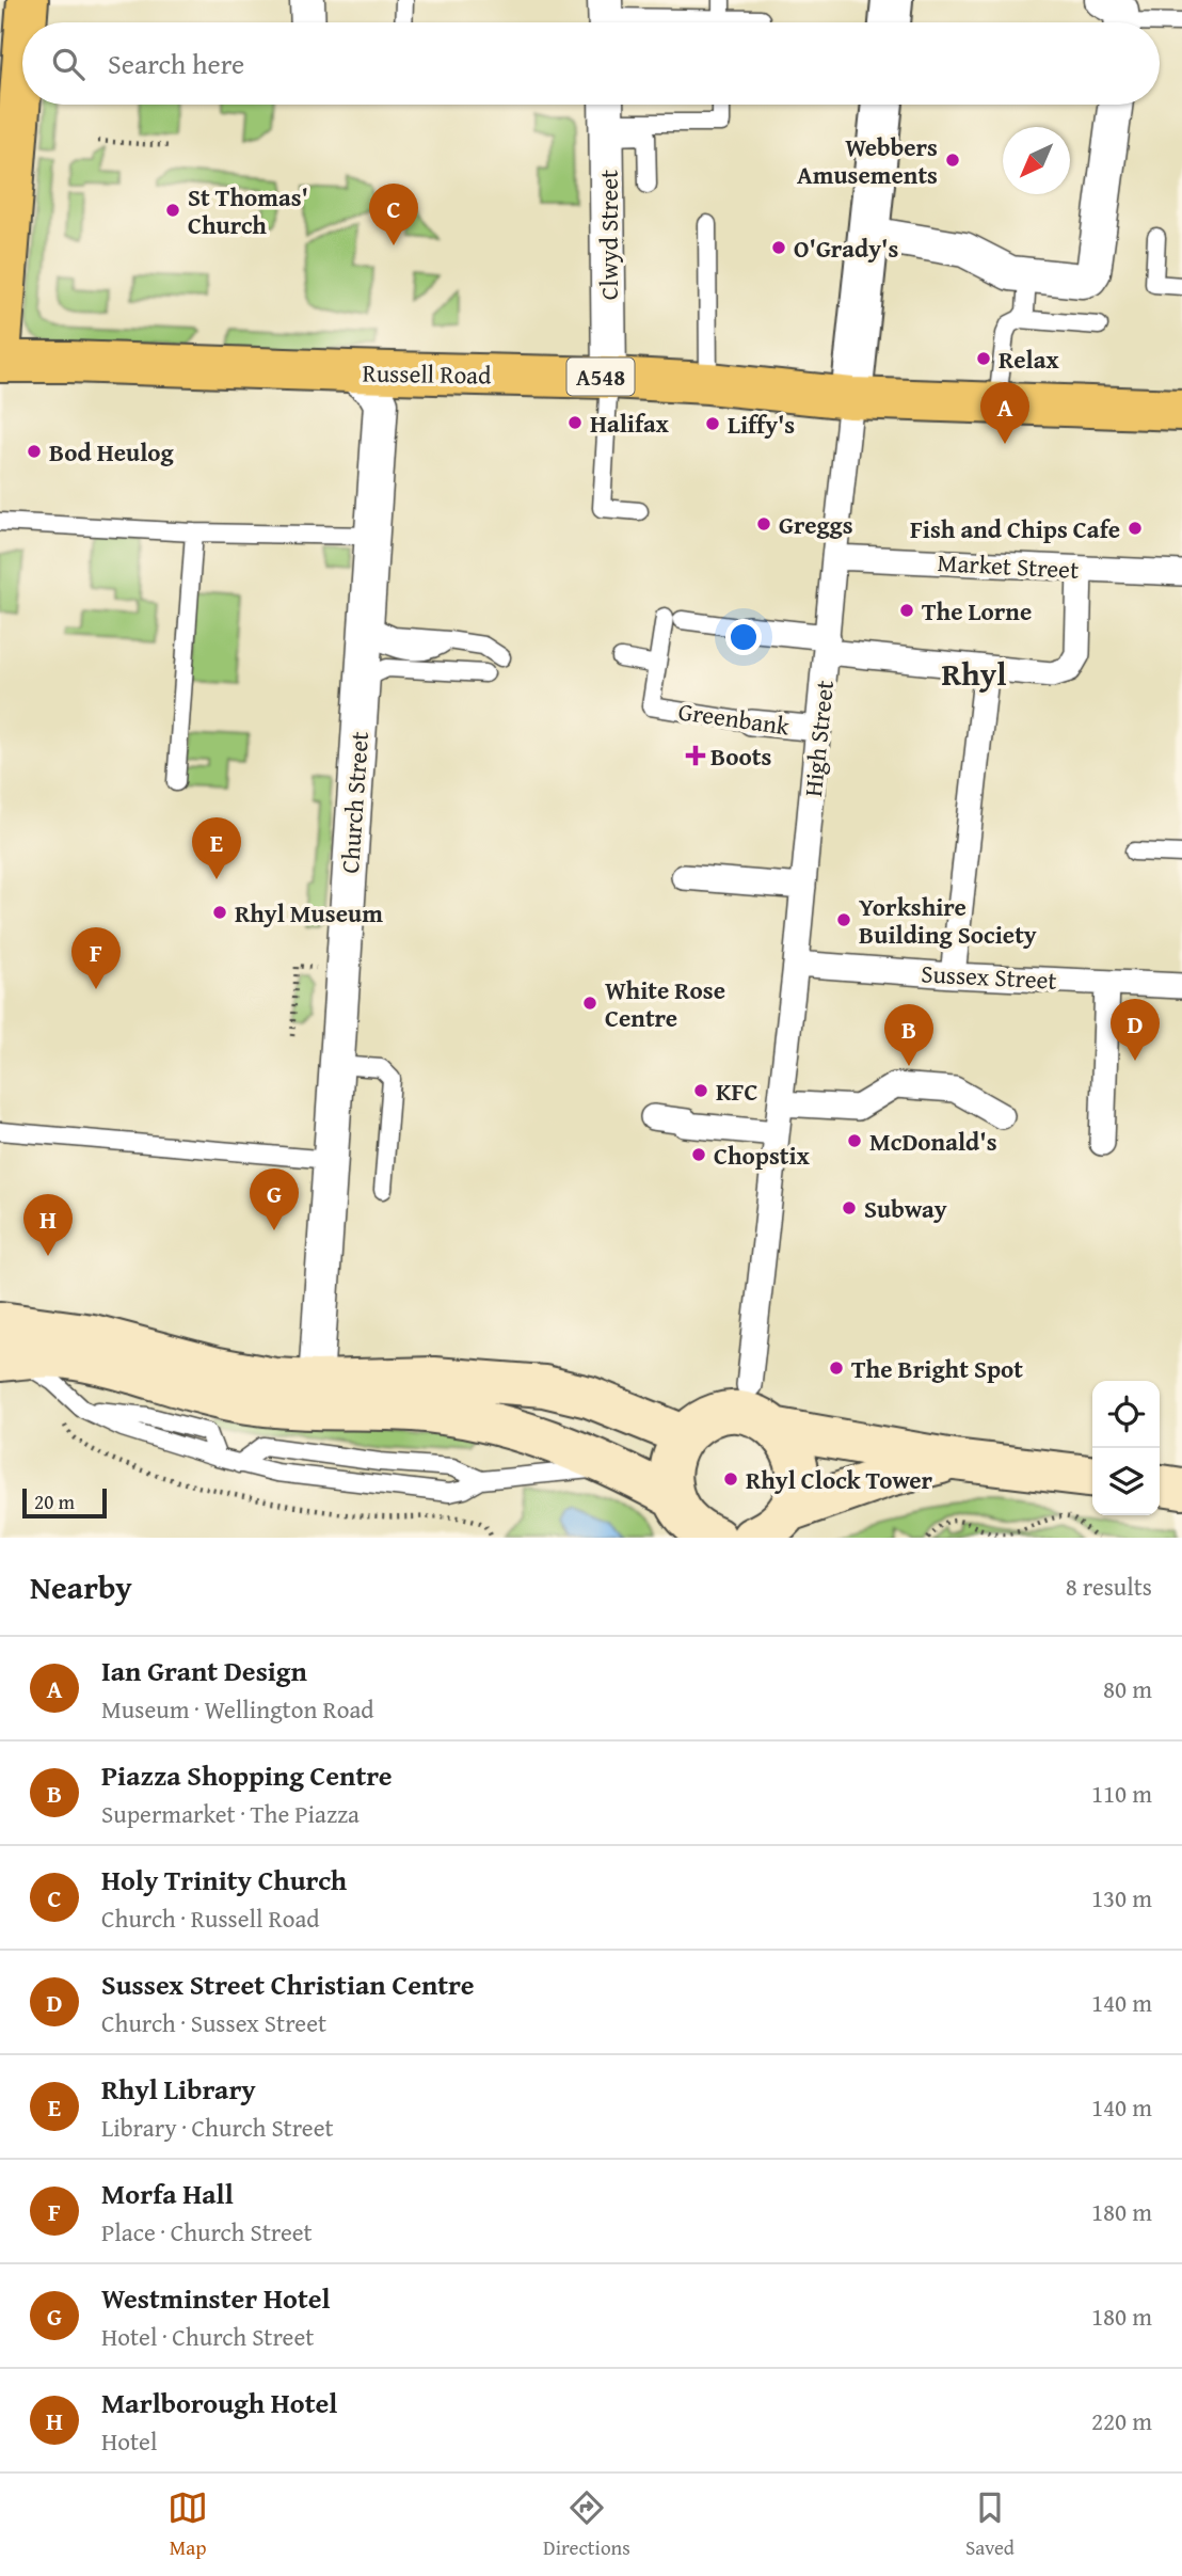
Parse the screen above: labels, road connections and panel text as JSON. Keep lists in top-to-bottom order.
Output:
{
  "streets": {
    "main road": ["Russell Road", "A548"],
    "street": [
      "Clwyd Street",
      "Market Street",
      "Greenbank",
      "High Street",
      "Church Street",
      "Sussex Street"
    ]
  },
  "crossings": [
    ["Clwyd Street", "Russell Road"],
    ["Russell Road", "A548"],
    ["Russell Road", "High Street"],
    ["Russell Road", "Church Street"],
    ["A548", "High Street"],
    ["Market Street", "Greenbank"],
    ["Market Street", "High Street"],
    ["Greenbank", "High Street"],
    ["High Street", "Sussex Street"]
  ],
  "districts": ["Rhyl"],
  "places": {
    "other": [
      "Webbers Amusements",
      "St Thomas' Church",
      "O'Grady's",
      "Relax",
      "Halifax",
      "Liffy's",
      "Bod Heulog",
      "Greggs",
      "Fish and Chips Cafe",
      "The Lorne",
      "Rhyl Museum",
      "Yorkshire Building Society",
      "White Rose Centre",
      "KFC",
      "McDonald's",
      "Chopstix",
      "Subway",
      "The Bright Spot",
      "Rhyl Clock Tower"
    ],
    "health": ["Boots"]
  },
  "scale_bar": "20 m",
  "north": "bottom left",
  "page": {
    "search": "Search here",
    "pins": [
      "C",
      "A",
      "E",
      "F",
      "D",
      "B",
      "G",
      "H"
    ],
    "scale": "20 m",
    "heading": ["Nearby", "8 results"],
    "list": [
      {
        "mark": "A",
        "name": "Ian Grant Design",
        "note": "Museum · Wellington Road",
        "value": "80 m"
      },
      {
        "mark": "B",
        "name": "Piazza Shopping Centre",
        "note": "Supermarket · The Piazza",
        "value": "110 m"
      },
      {
        "mark": "C",
        "name": "Holy Trinity Church",
        "note": "Church · Russell Road",
        "value": "130 m"
      },
      {
        "mark": "D",
        "name": "Sussex Street Christian Centre",
        "note": "Church · Sussex Street",
        "value": "140 m"
      },
      {
        "mark": "E",
        "name": "Rhyl Library",
        "note": "Library · Church Street",
        "value": "140 m"
      },
      {
        "mark": "F",
        "name": "Morfa Hall",
        "note": "Place · Church Street",
        "value": "180 m"
      },
      {
        "mark": "G",
        "name": "Westminster Hotel",
        "note": "Hotel · Church Street",
        "value": "180 m"
      },
      {
        "mark": "H",
        "name": "Marlborough Hotel",
        "note": "Hotel",
        "value": "220 m"
      }
    ],
    "nav": ["Map", "Directions", "Saved"]
  }
}
